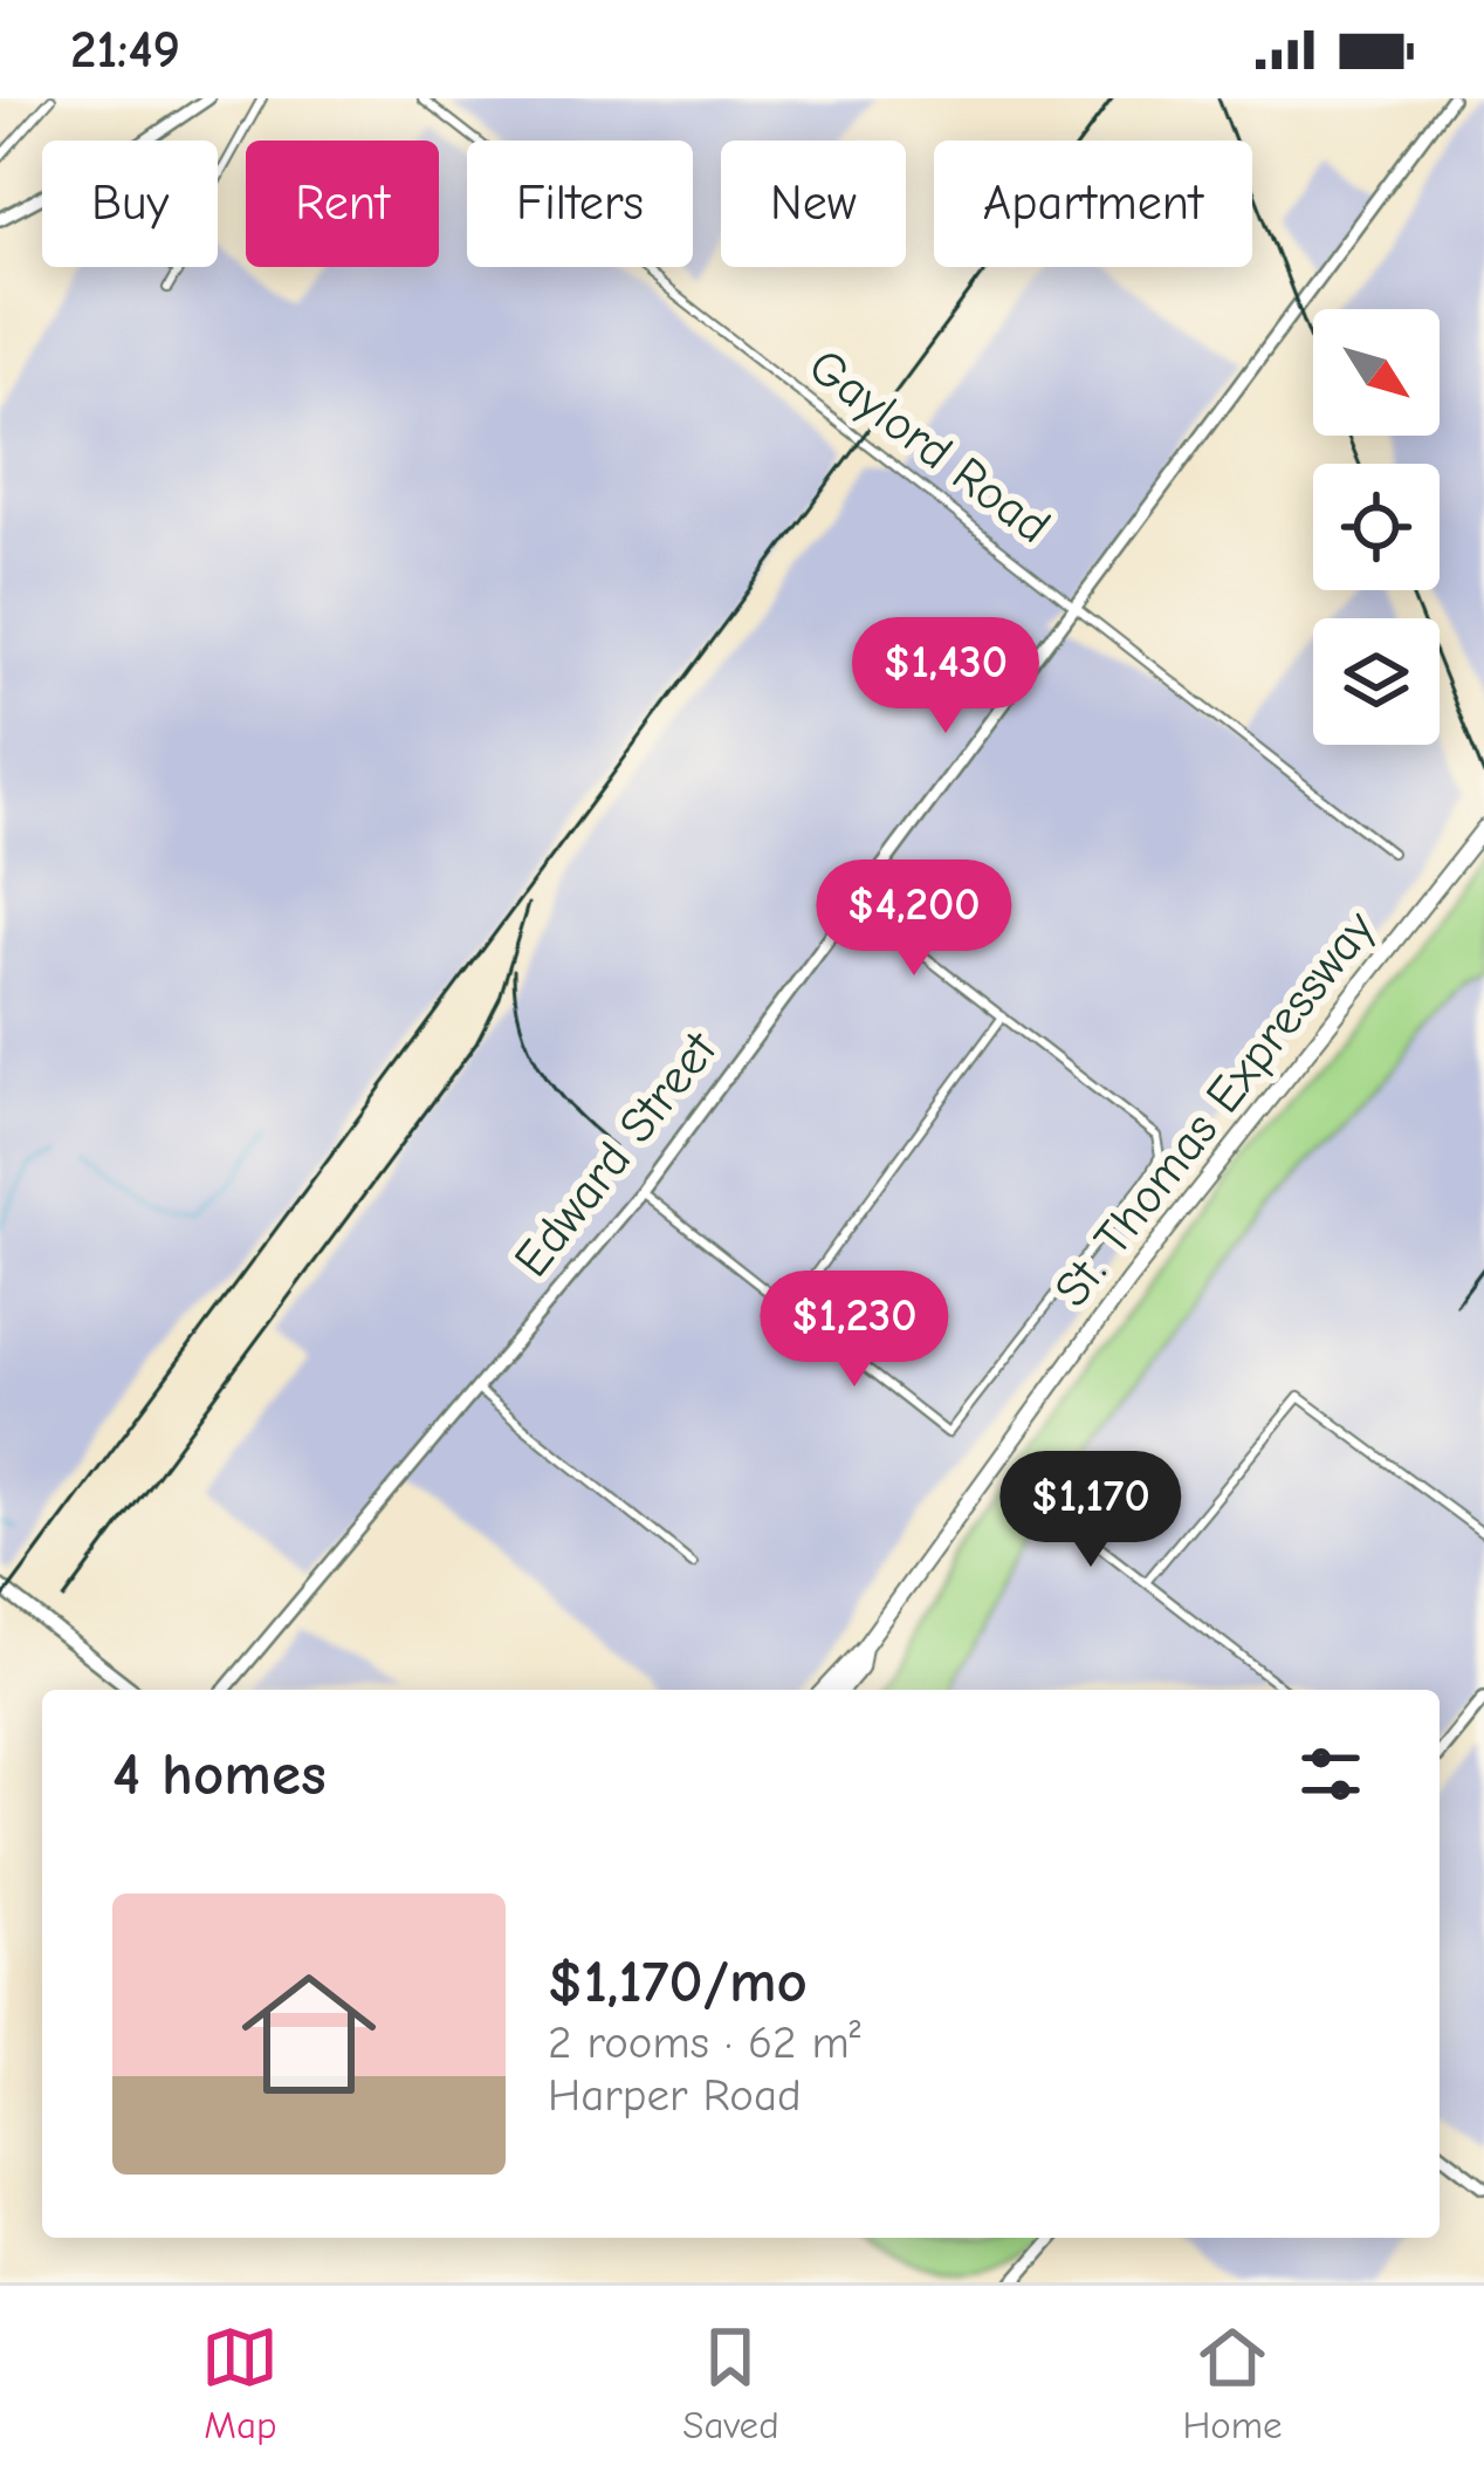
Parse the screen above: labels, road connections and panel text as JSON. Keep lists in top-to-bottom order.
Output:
{
  "streets": {
    "highway": ["St. Thomas Expressway"],
    "street": ["Gaylord Road", "Edward Street"]
  },
  "crossings": [
    ["Gaylord Road", "Edward Street"]
  ],
  "north": "bottom right",
  "page": {
    "status": "21:49",
    "chip": [
      "Buy",
      "Rent",
      "Filters",
      "New",
      "Apartment"
    ],
    "price": [
      "$1,430",
      "$4,200",
      "$1,230",
      "$1,170"
    ],
    "heading": "4 homes",
    "list": [
      {
        "name": "$1,170/mo",
        "note": "2 rooms · 62 m² · Harper Road"
      }
    ],
    "tabs": ["Map", "Saved", "Home"]
  }
}
